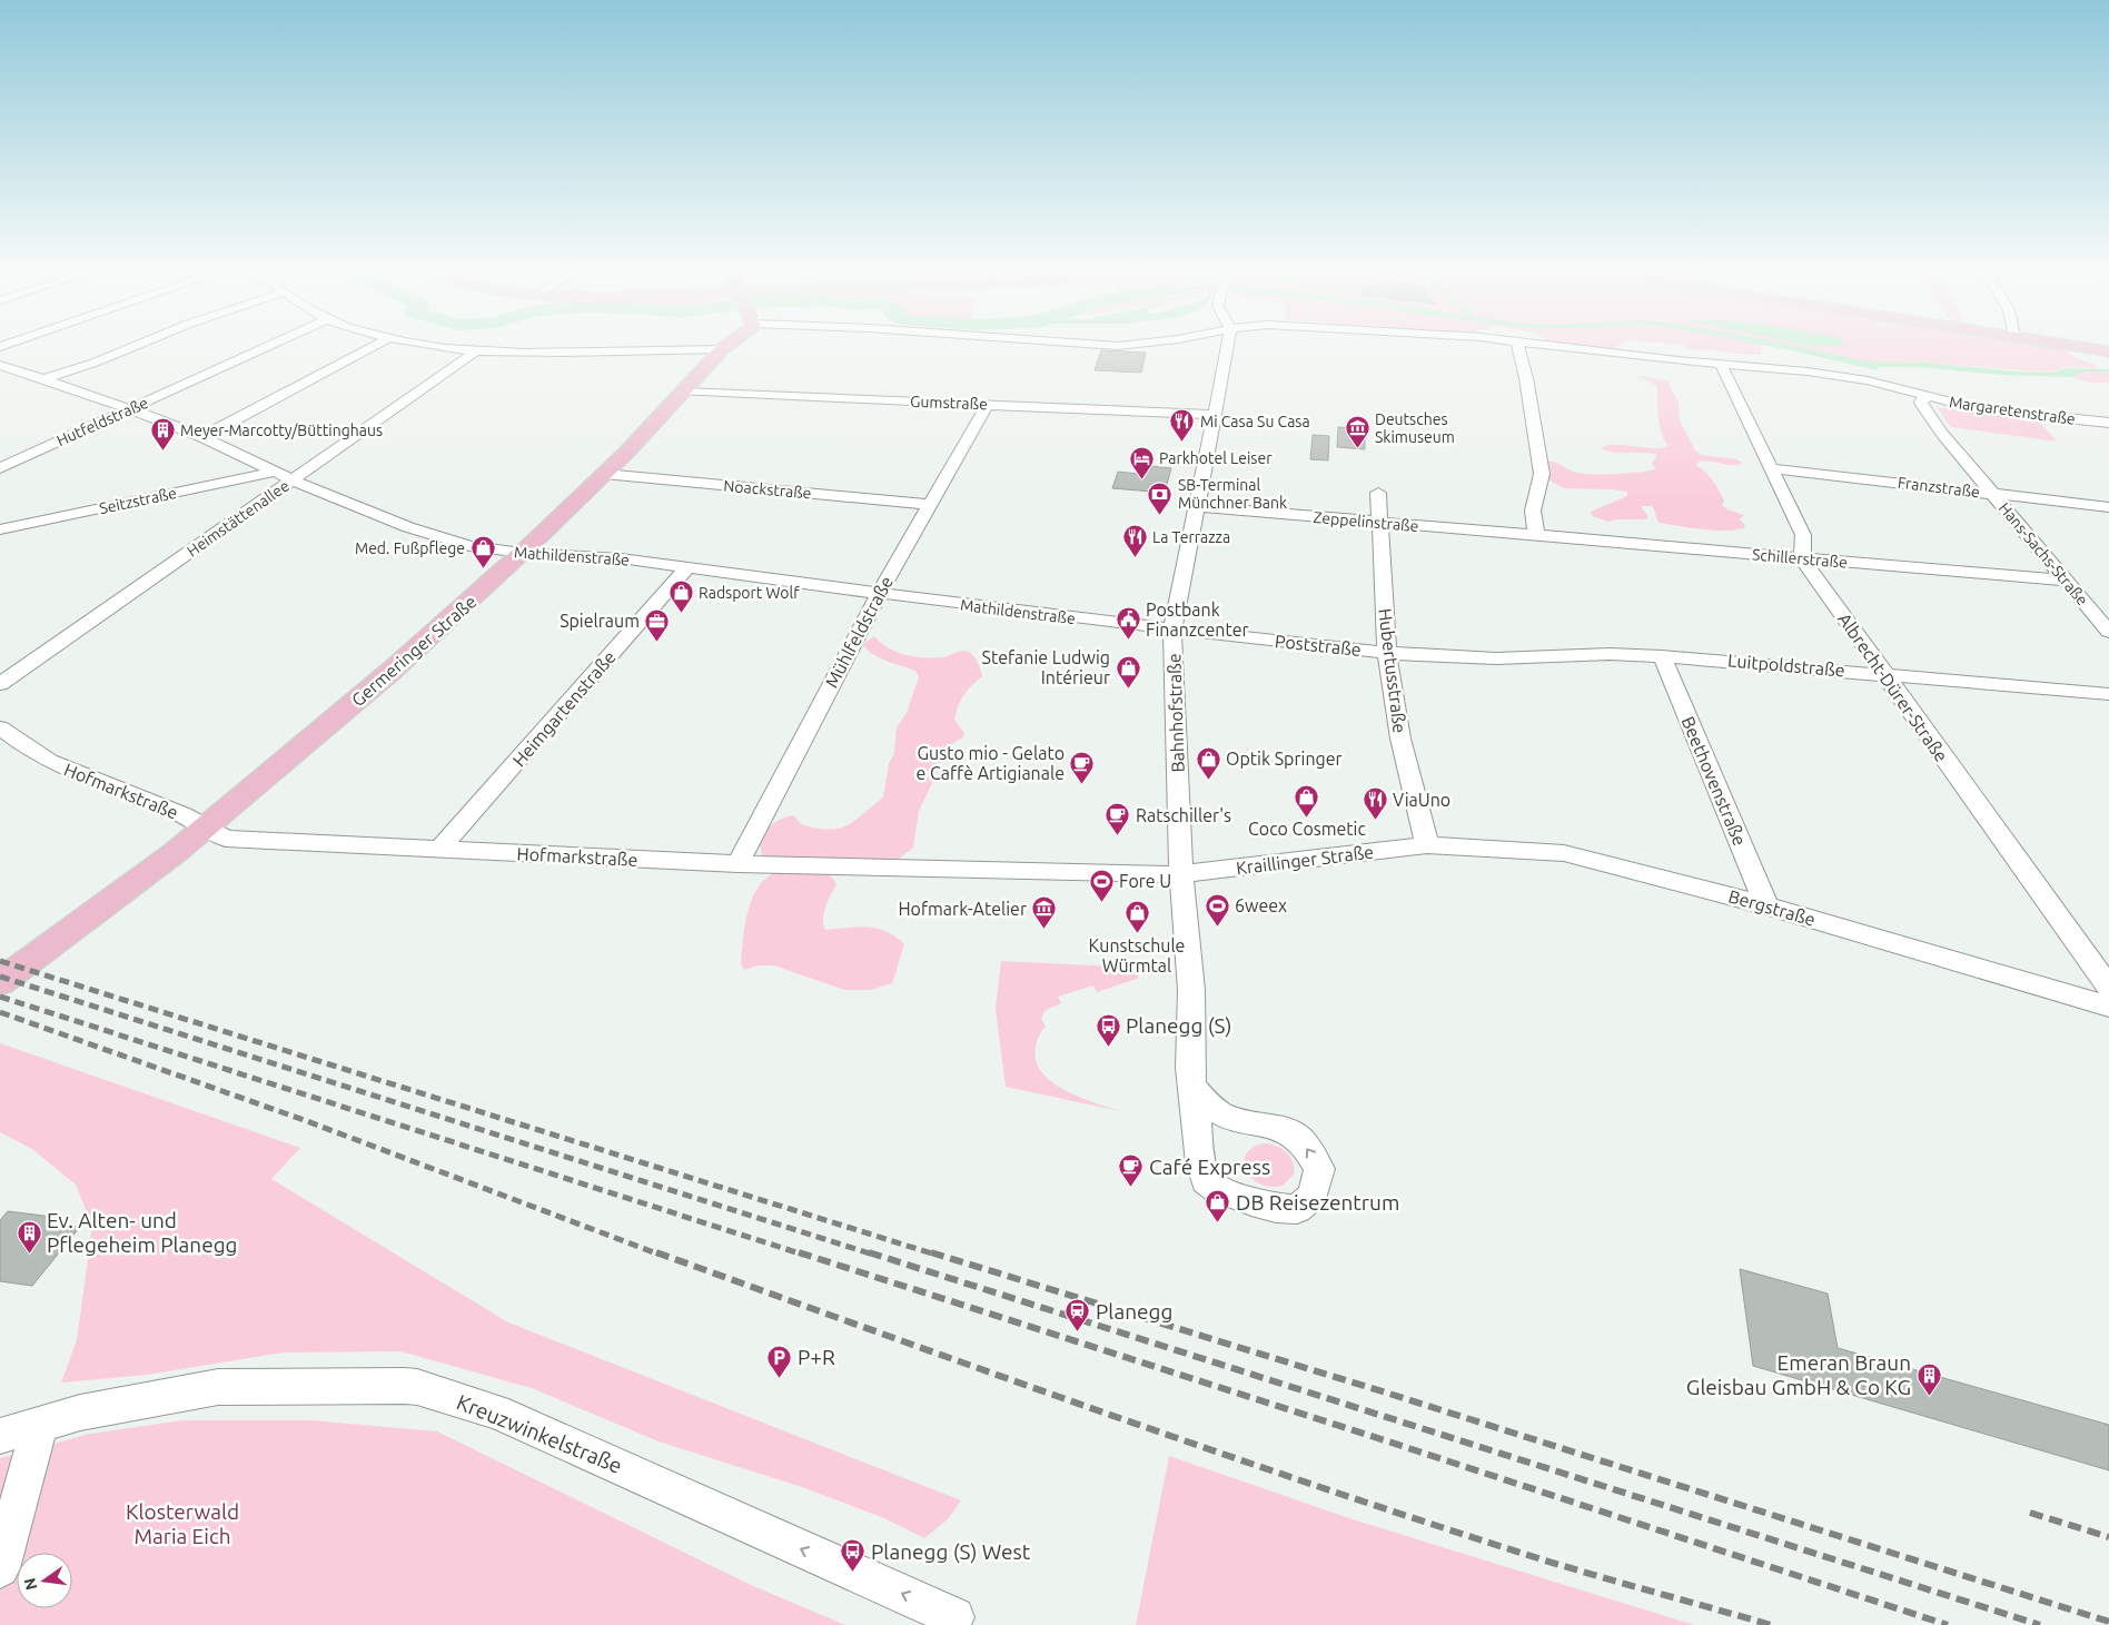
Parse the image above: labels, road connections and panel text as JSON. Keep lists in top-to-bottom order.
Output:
{
  "streets": {
    "main road": ["Germeringer Straße"],
    "street": [
      "Gumstraße",
      "Margaretenstraße",
      "Hutfeldstraße",
      "Franzstraße",
      "Noackstraße",
      "Seitzstraße",
      "Heimstättenallee",
      "Zeppelinstraße",
      "Hans-Sachs-Straße",
      "Mathildenstraße",
      "Schillerstraße",
      "Mühlfeldstraße",
      "Poststraße",
      "Luitpoldstraße",
      "Hubertusstraße",
      "Albrecht-Dürer-Straße",
      "Heimgartenstraße",
      "Bahnhofstraße",
      "Beethovenstraße",
      "Hofmarkstraße",
      "Kraillinger Straße",
      "Bergstraße",
      "Kreuzwinkelstraße"
    ]
  },
  "crossings": [
    ["Gumstraße", "Mühlfeldstraße"],
    ["Gumstraße", "Germeringer Straße"],
    ["Gumstraße", "Bahnhofstraße"],
    ["Margaretenstraße", "Hans-Sachs-Straße"],
    ["Hutfeldstraße", "Mathildenstraße"],
    ["Franzstraße", "Hans-Sachs-Straße"],
    ["Noackstraße", "Mühlfeldstraße"],
    ["Noackstraße", "Germeringer Straße"],
    ["Seitzstraße", "Mathildenstraße"],
    ["Heimstättenallee", "Mathildenstraße"],
    ["Zeppelinstraße", "Schillerstraße"],
    ["Zeppelinstraße", "Hubertusstraße"],
    ["Zeppelinstraße", "Bahnhofstraße"],
    ["Hans-Sachs-Straße", "Schillerstraße"],
    ["Mathildenstraße", "Mühlfeldstraße"],
    ["Mathildenstraße", "Poststraße"],
    ["Mathildenstraße", "Germeringer Straße"],
    ["Mathildenstraße", "Heimgartenstraße"],
    ["Mathildenstraße", "Bahnhofstraße"],
    ["Schillerstraße", "Albrecht-Dürer-Straße"],
    ["Mühlfeldstraße", "Hofmarkstraße"],
    ["Poststraße", "Luitpoldstraße"],
    ["Poststraße", "Hubertusstraße"],
    ["Poststraße", "Bahnhofstraße"],
    ["Germeringer Straße", "Hofmarkstraße"],
    ["Luitpoldstraße", "Albrecht-Dürer-Straße"],
    ["Luitpoldstraße", "Beethovenstraße"],
    ["Hubertusstraße", "Kraillinger Straße"],
    ["Hubertusstraße", "Bergstraße"],
    ["Heimgartenstraße", "Hofmarkstraße"],
    ["Bahnhofstraße", "Hofmarkstraße"],
    ["Bahnhofstraße", "Kraillinger Straße"],
    ["Beethovenstraße", "Bergstraße"],
    ["Hofmarkstraße", "Kraillinger Straße"],
    ["Kraillinger Straße", "Bergstraße"]
  ],
  "one_way": ["Kreuzwinkelstraße"],
  "parks": ["Klosterwald Maria Eich"],
  "places": {
    "restaurant": ["Mi Casa Su Casa", "La Terrazza", "ViaUno"],
    "museum": ["Deutsches Skimuseum", "Hofmark-Atelier"],
    "building": ["Meyer-Marcotty/Büttinghaus", "Ev. Alten- und Pflegeheim Planegg", "Emeran Braun Gleisbau GmbH & Co KG"],
    "hotel": ["Parkhotel Leiser"],
    "bank": ["SB-Terminal Münchner Bank"],
    "shop": [
      "Med. Fußpflege",
      "Radsport Wolf",
      "Stefanie Ludwig Intérieur",
      "Optik Springer",
      "Coco Cosmetic",
      "Kunstschule Würmtal",
      "DB Reisezentrum"
    ],
    "public building": ["Postbank Finanzcenter"],
    "office": ["Spielraum"],
    "cafe": ["Gusto mio - Gelato e Caffè Artigianale", "Ratschiller's", "Café Express"],
    "sports": ["Fore U", "6weex"],
    "bus stop": ["Planegg (S)", "Planegg (S) West"],
    "station": ["Planegg"],
    "parking": ["P+R"]
  },
  "north": "left"
}
